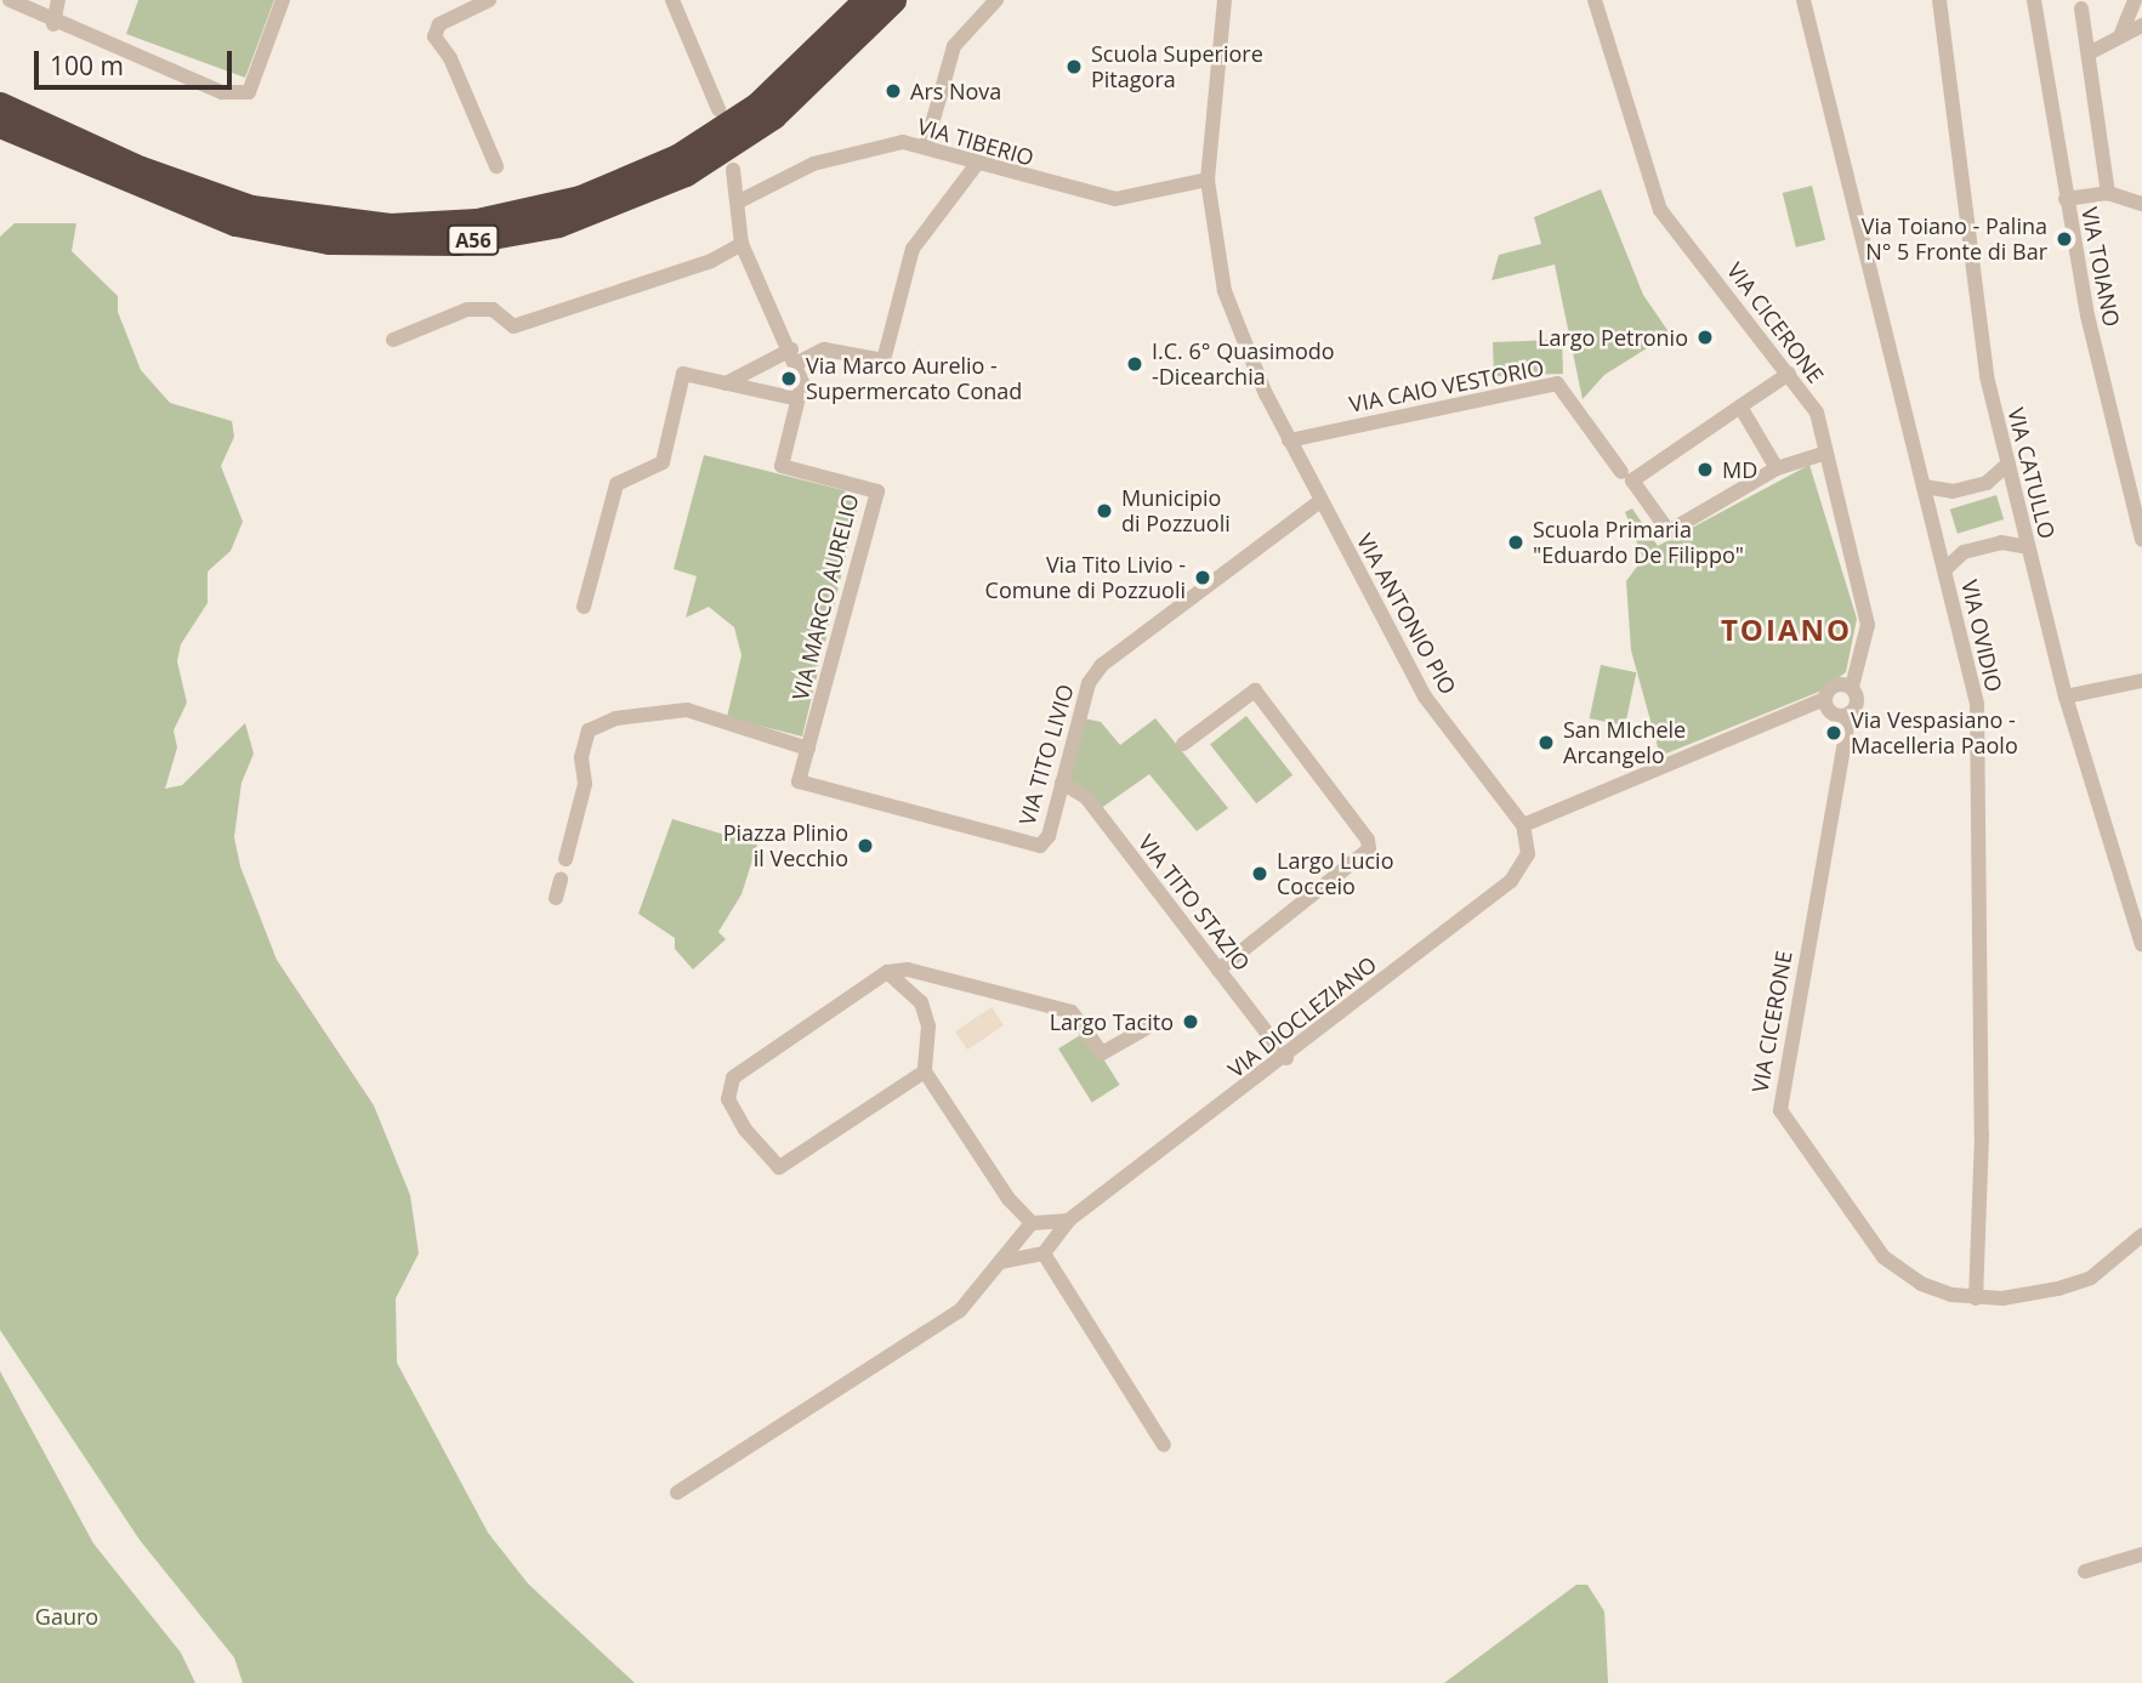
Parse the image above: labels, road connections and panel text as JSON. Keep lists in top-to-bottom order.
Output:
{
  "streets": {
    "highway": ["A56"],
    "street": [
      "VIA TIBERIO",
      "VIA TOIANO",
      "VIA CICERONE",
      "VIA CAIO VESTORIO",
      "VIA CATULLO",
      "VIA MARCO AURELIO",
      "VIA ANTONIO PIO",
      "VIA OVIDIO",
      "VIA TITO LIVIO",
      "VIA TITO STAZIO",
      "VIA DIOCLEZIANO"
    ]
  },
  "crossings": [
    ["VIA TIBERIO", "VIA MARCO AURELIO"],
    ["VIA TIBERIO", "VIA ANTONIO PIO"],
    ["VIA CICERONE", "VIA OVIDIO"],
    ["VIA CAIO VESTORIO", "VIA ANTONIO PIO"],
    ["VIA MARCO AURELIO", "VIA TITO LIVIO"],
    ["VIA ANTONIO PIO", "VIA TITO LIVIO"],
    ["VIA ANTONIO PIO", "VIA DIOCLEZIANO"],
    ["VIA TITO LIVIO", "VIA TITO STAZIO"],
    ["VIA TITO STAZIO", "VIA DIOCLEZIANO"]
  ],
  "districts": ["TOIANO"],
  "parks": ["Gauro"],
  "places": [
    "Scuola Superiore Pitagora",
    "Ars Nova",
    "Via Toiano - Palina N° 5 Fronte di Bar",
    "Largo Petronio",
    "I.C. 6° Quasimodo -Dicearchia",
    "Via Marco Aurelio - Supermercato Conad",
    "MD",
    "Municipio di Pozzuoli",
    "Scuola Primaria \"Eduardo De Filippo\"",
    "Via Tito Livio - Comune di Pozzuoli",
    "Via Vespasiano - Macelleria Paolo",
    "San MIchele Arcangelo",
    "Piazza Plinio il Vecchio",
    "Largo Lucio Cocceio",
    "Largo Tacito"
  ],
  "scale_bar": "100 m"
}
